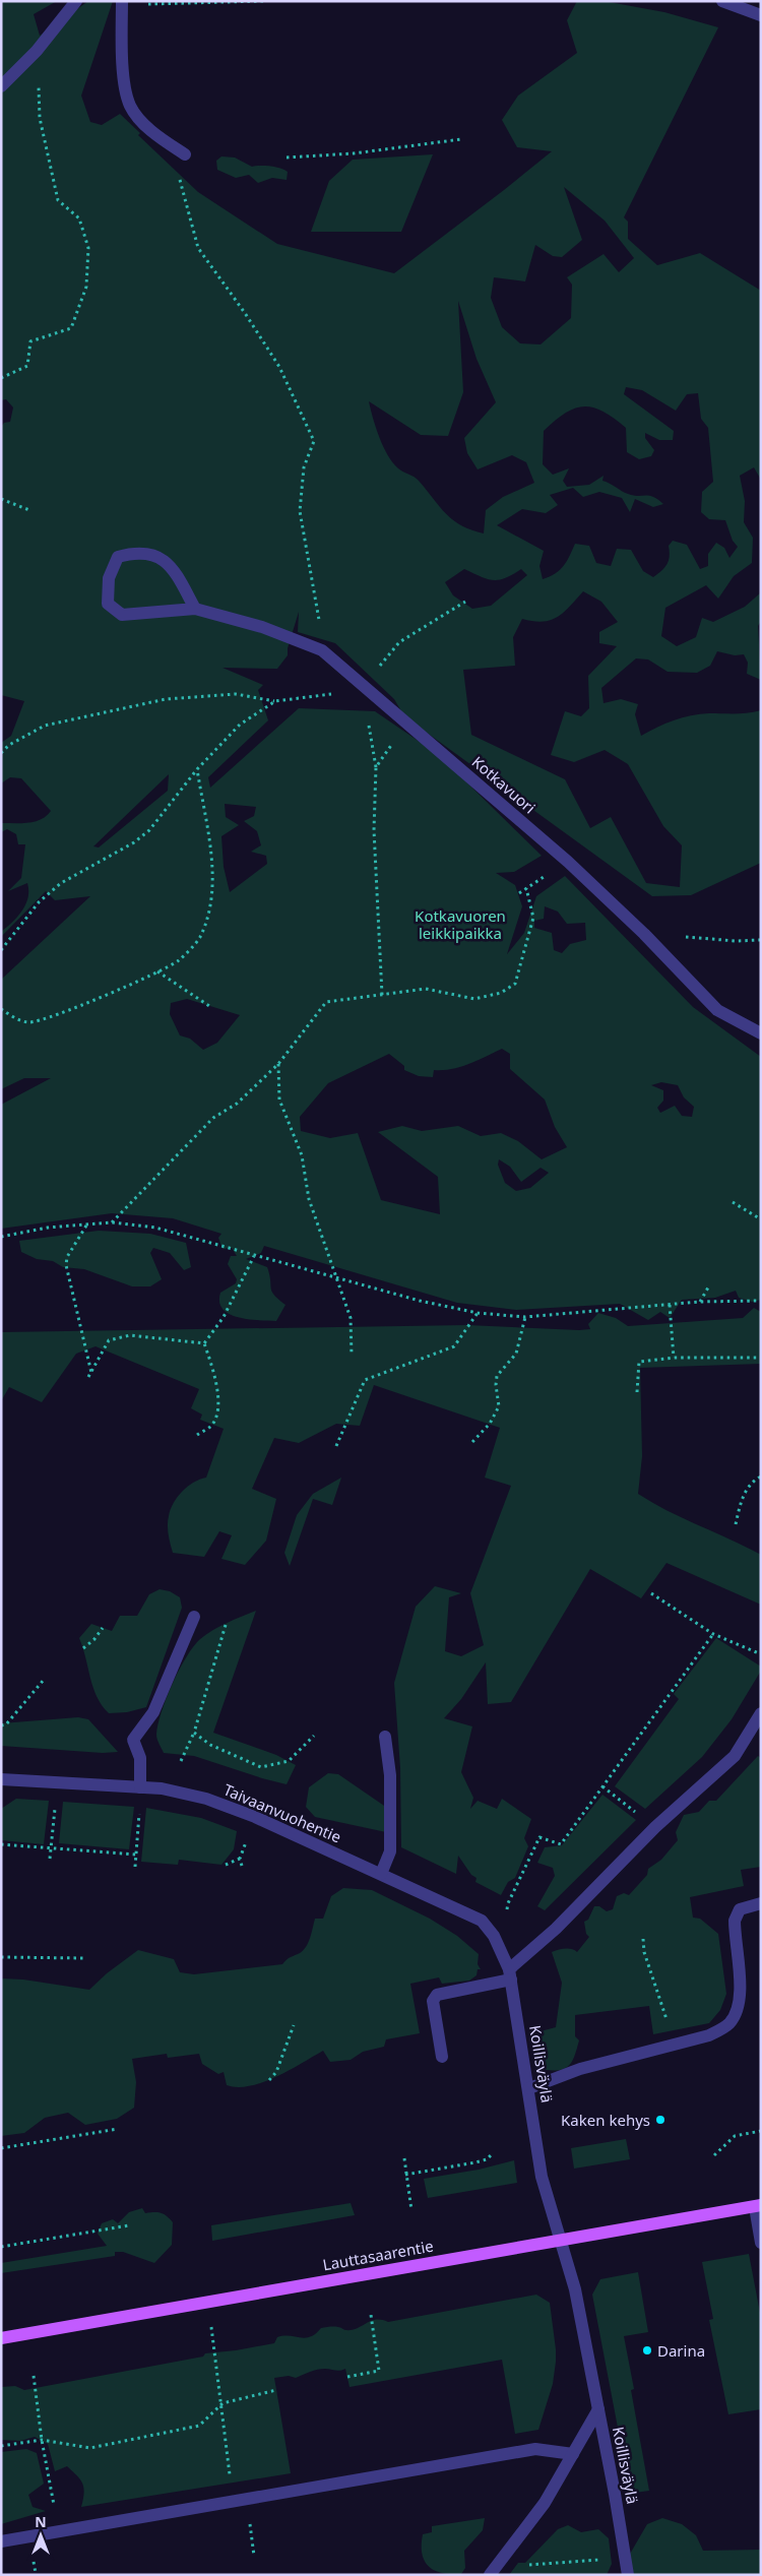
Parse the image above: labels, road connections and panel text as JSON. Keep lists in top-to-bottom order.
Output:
{
  "streets": {
    "main road": ["Lauttasaarentie"],
    "street": ["Kotkavuori", "Taivaanvuohentie", "Koillisväylä"]
  },
  "crossings": [
    ["Taivaanvuohentie", "Koillisväylä"],
    ["Koillisväylä", "Lauttasaarentie"]
  ],
  "parks": ["Kotkavuoren leikkipaikka"],
  "places": ["Kaken kehys", "Darina"],
  "north": "top"
}
